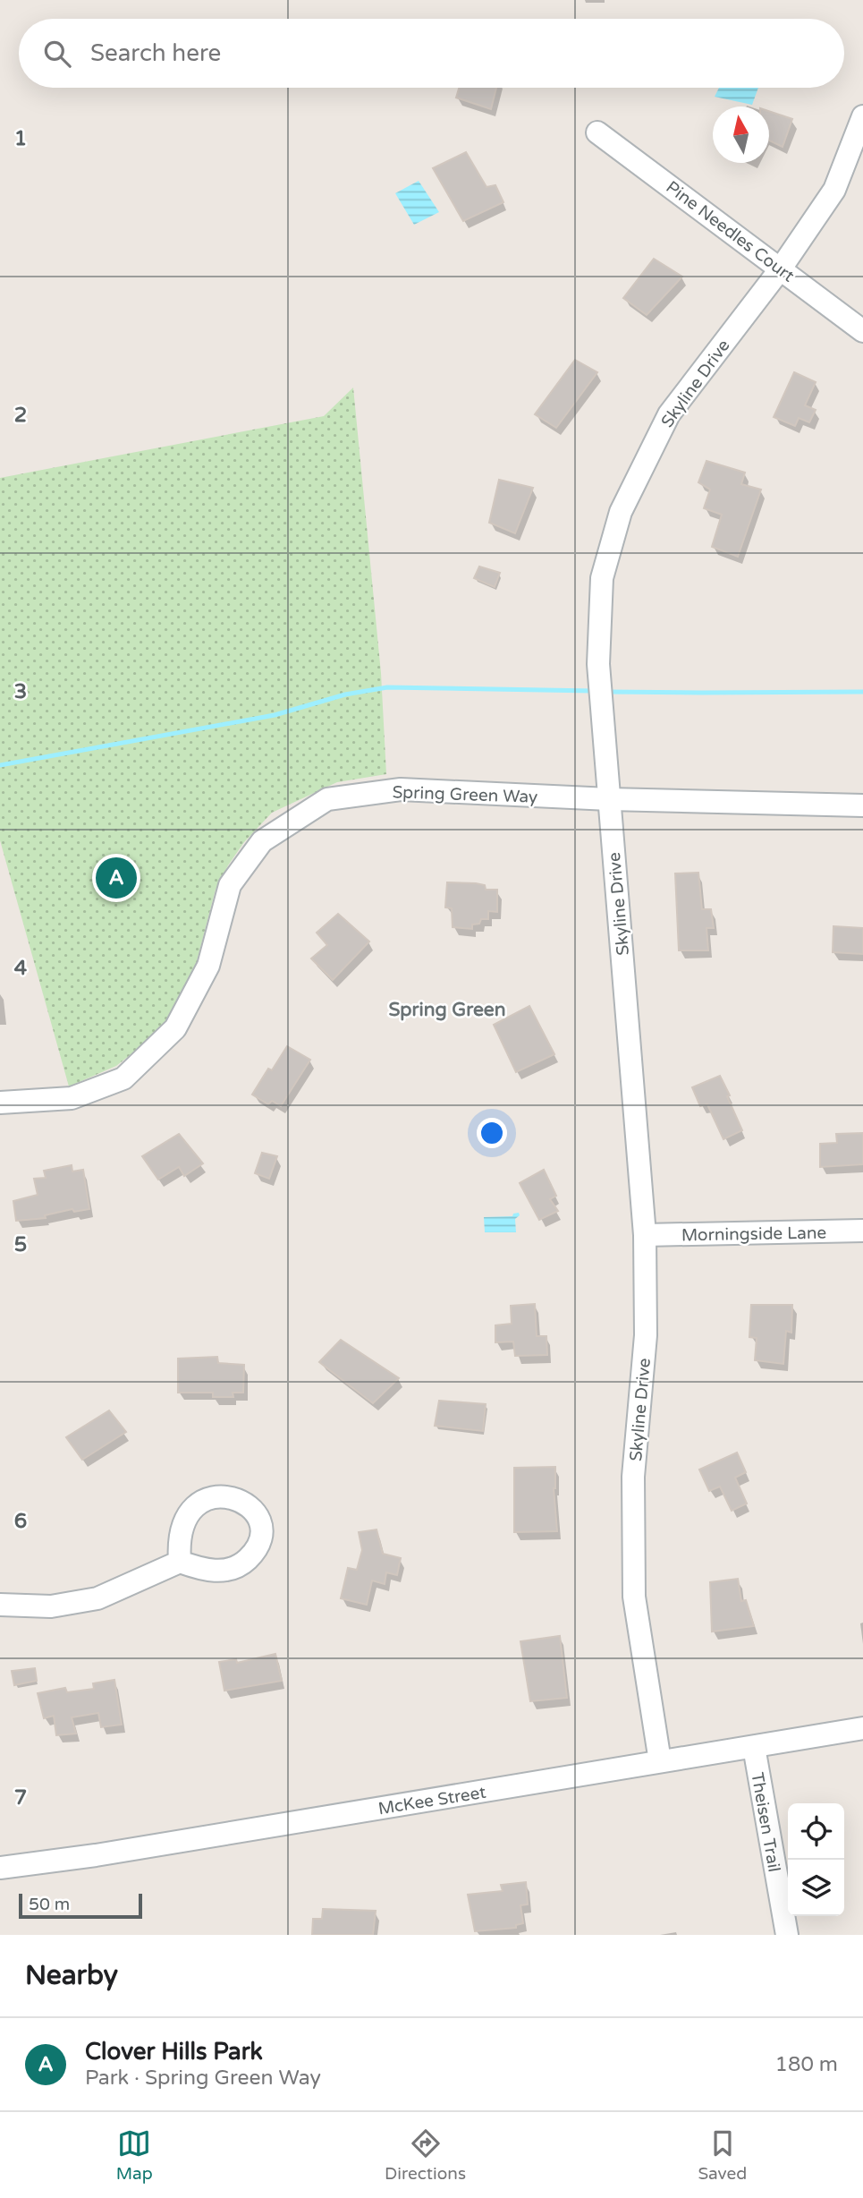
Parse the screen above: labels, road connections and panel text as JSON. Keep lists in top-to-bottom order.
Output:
{
  "streets": {
    "street": [
      "Pine Needles Court",
      "Skyline Drive",
      "Spring Green Way",
      "Morningside Lane",
      "McKee Street",
      "Theisen Trail"
    ]
  },
  "crossings": [
    ["Pine Needles Court", "Skyline Drive"],
    ["Skyline Drive", "Spring Green Way"],
    ["Skyline Drive", "Morningside Lane"],
    ["Skyline Drive", "McKee Street"],
    ["McKee Street", "Theisen Trail"]
  ],
  "districts": ["Spring Green"],
  "scale_bar": "50 m",
  "north": "top",
  "page": {
    "search": "Search here",
    "pins": "A",
    "scale": "50 m",
    "heading": "Nearby",
    "list": [
      {
        "mark": "A",
        "name": "Clover Hills Park",
        "note": "Park · Spring Green Way",
        "value": "180 m"
      }
    ],
    "nav": ["Map", "Directions", "Saved"]
  },
  "grid": {
    "rows": [
      "1",
      "2",
      "3",
      "4",
      "5",
      "6",
      "7"
    ]
  }
}
